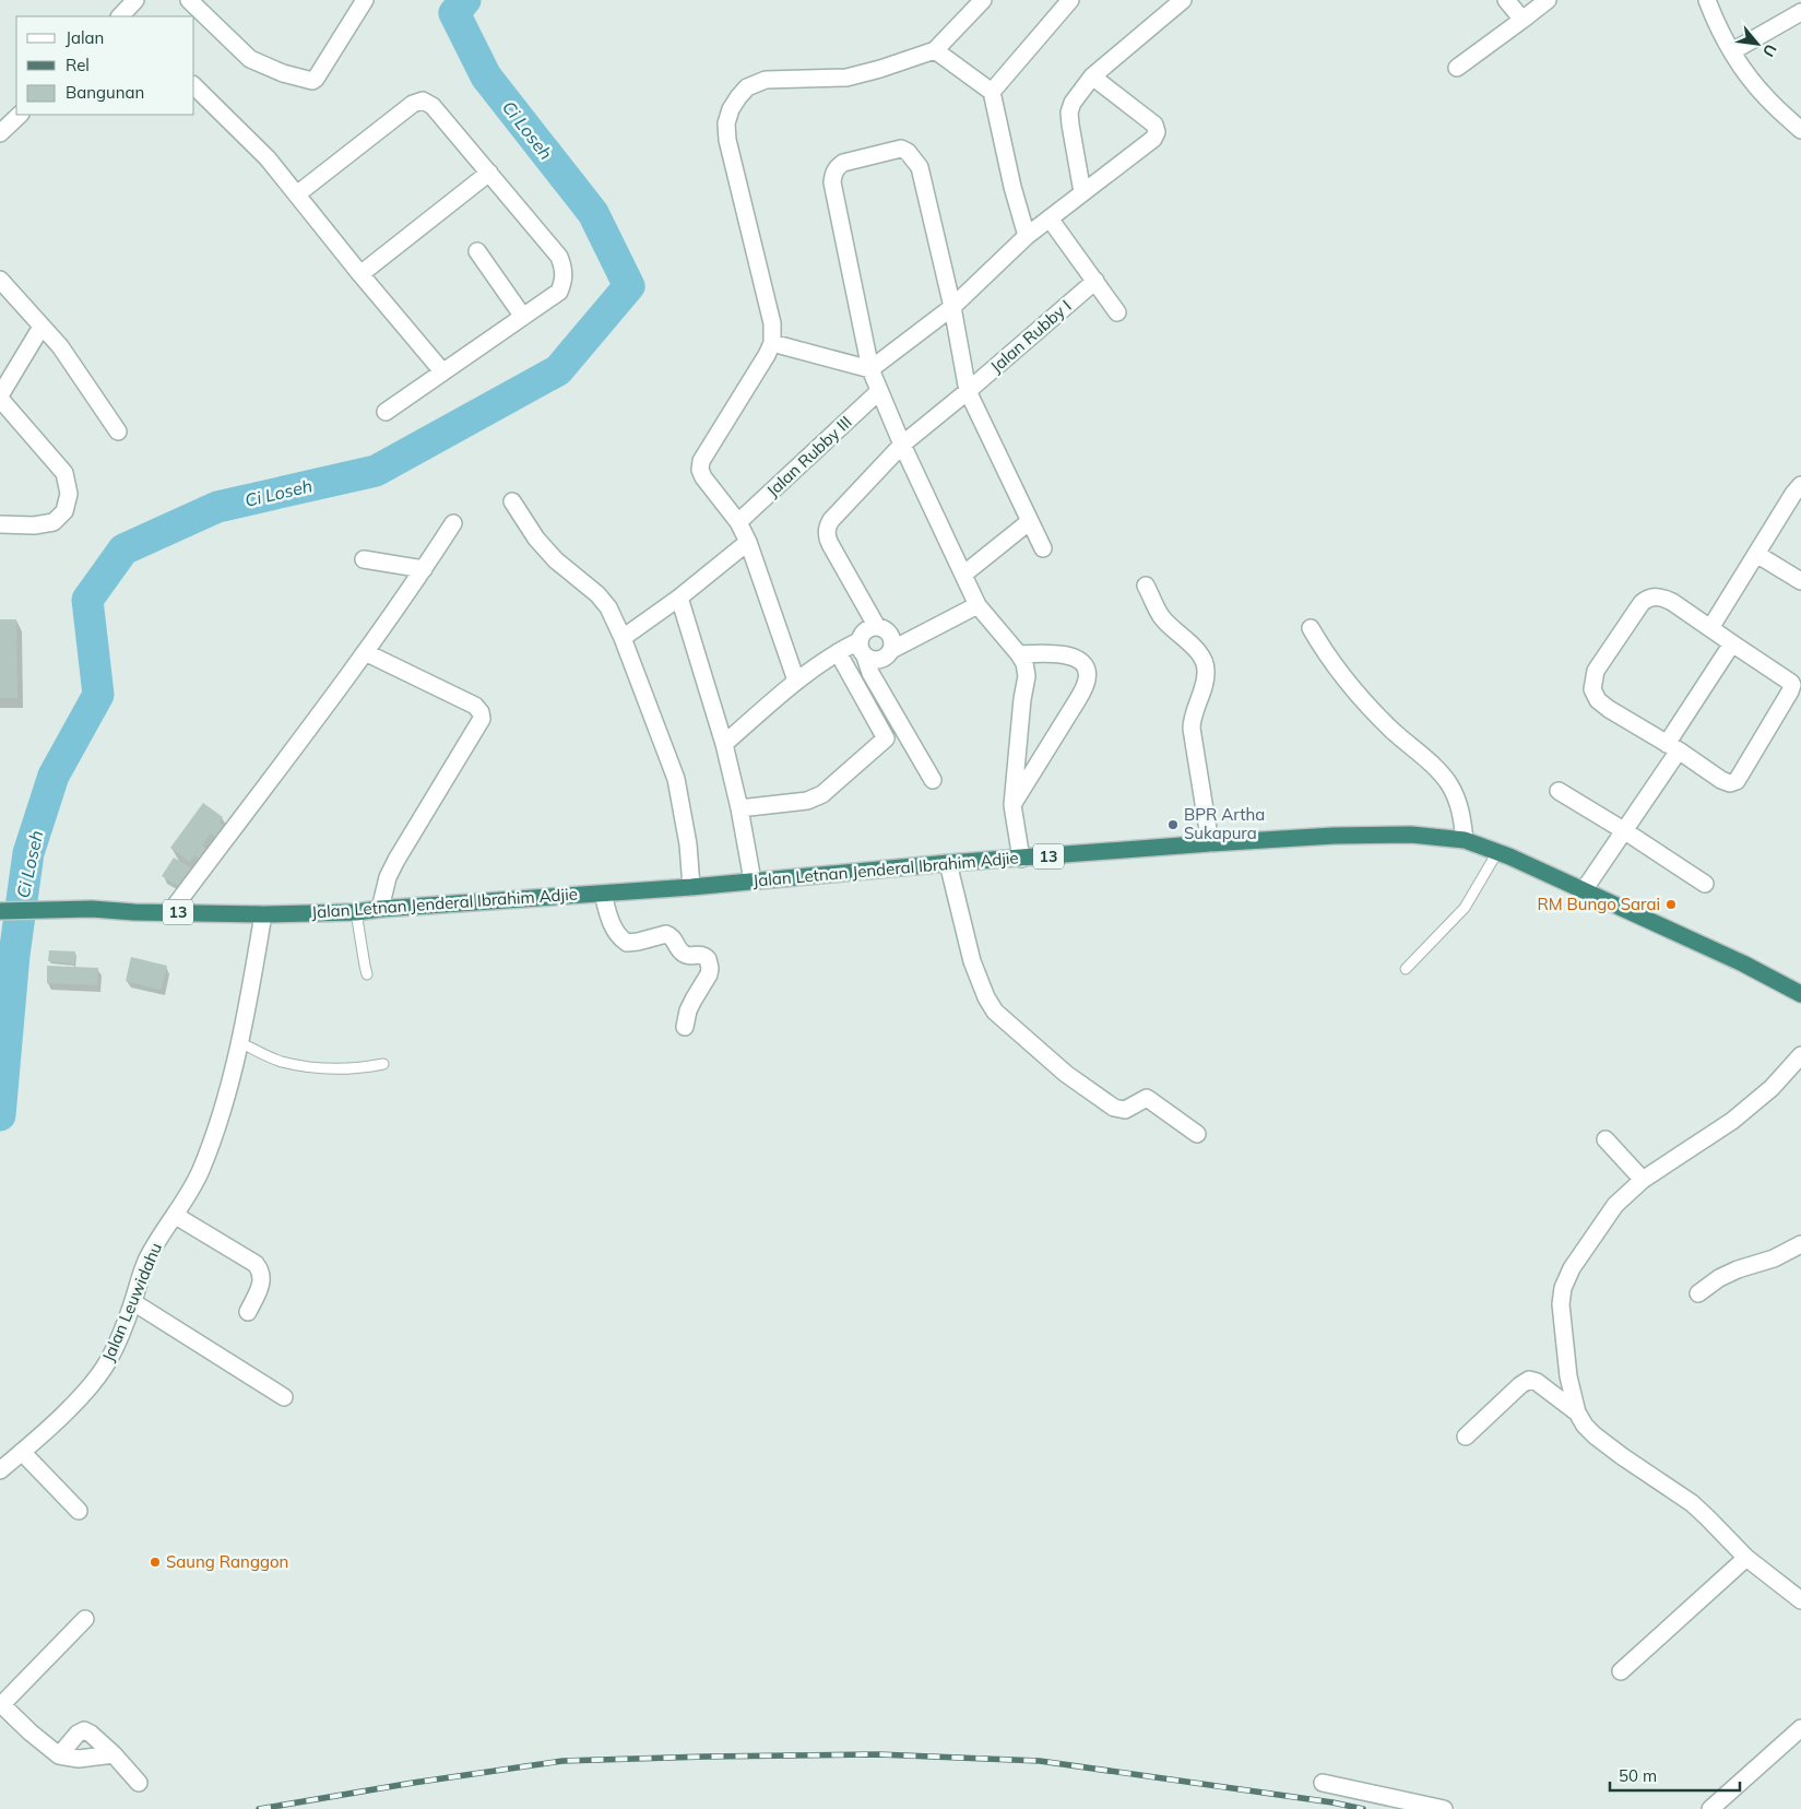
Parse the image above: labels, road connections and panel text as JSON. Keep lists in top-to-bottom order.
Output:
{
  "streets": {
    "highway": ["13", "Jalan Letnan Jenderal Ibrahim Adjie"],
    "street": ["Jalan Rubby I", "Jalan Rubby III", "Jalan Leuwidahu"]
  },
  "crossings": [
    ["13", "Jalan Letnan Jenderal Ibrahim Adjie"],
    ["13", "Jalan Leuwidahu"],
    ["Jalan Letnan Jenderal Ibrahim Adjie", "Jalan Leuwidahu"]
  ],
  "water": ["Ci Loseh"],
  "places": ["BPR Artha Sukapura", "RM Bungo Sarai", "Saung Ranggon"],
  "legend": ["Jalan", "Rel", "Bangunan"],
  "scale_bar": "50 m",
  "north": "bottom right"
}
